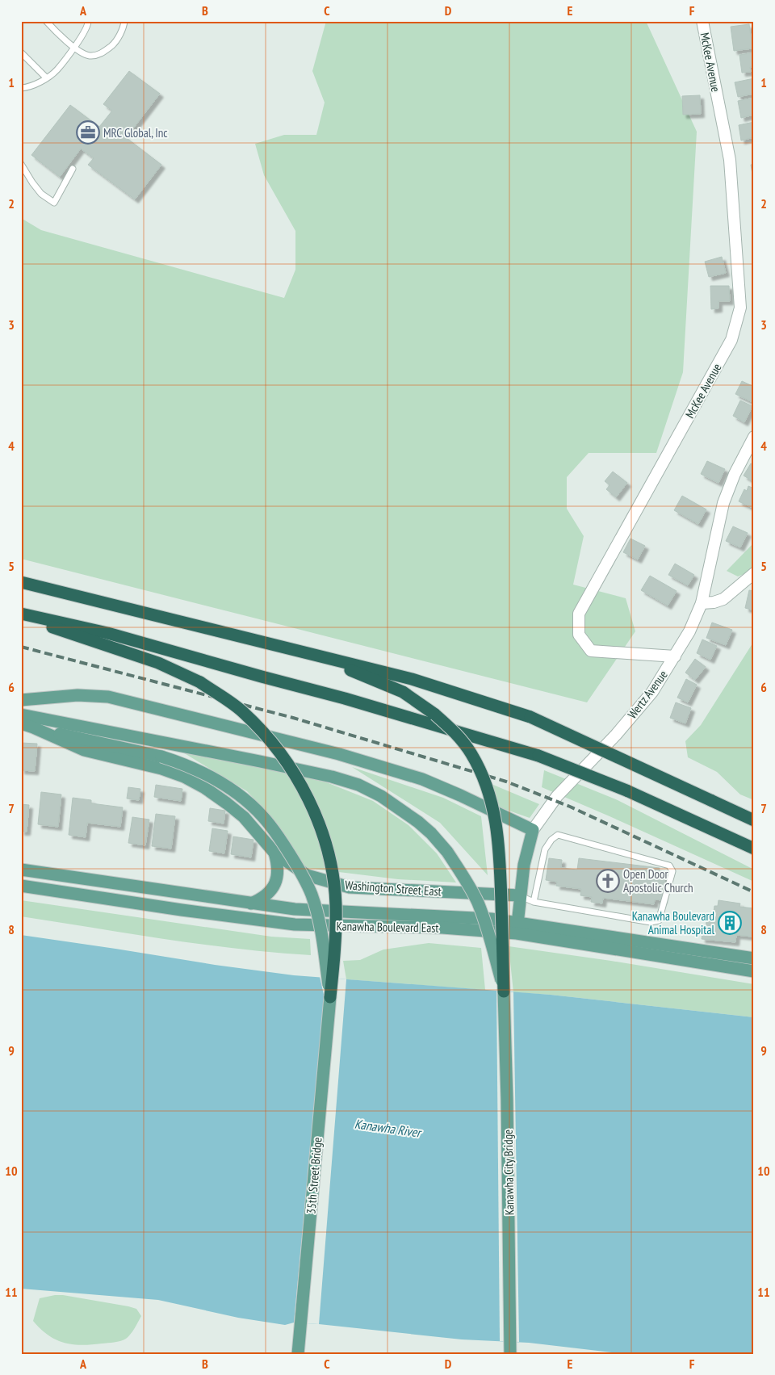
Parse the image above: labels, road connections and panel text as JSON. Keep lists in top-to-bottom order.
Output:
{
  "streets": {
    "main road": [
      "Wertz Avenue",
      "Washington Street East",
      "Kanawha Boulevard East",
      "Kanawha City Bridge",
      "35th Street Bridge"
    ],
    "street": ["McKee Avenue"]
  },
  "crossings": [
    ["McKee Avenue", "Wertz Avenue"],
    ["Wertz Avenue", "Washington Street East"],
    ["Wertz Avenue", "Kanawha Boulevard East"],
    ["Washington Street East", "35th Street Bridge"]
  ],
  "water": ["Kanawha River"],
  "places": {
    "office": ["MRC Global, Inc"],
    "church": ["Open Door Apostolic Church"],
    "building": ["Kanawha Boulevard Animal Hospital"]
  },
  "grid": {
    "columns": [
      "A",
      "B",
      "C",
      "D",
      "E",
      "F"
    ],
    "rows": [
      "1",
      "2",
      "3",
      "4",
      "5",
      "6",
      "7",
      "8",
      "9",
      "10",
      "11"
    ]
  }
}
